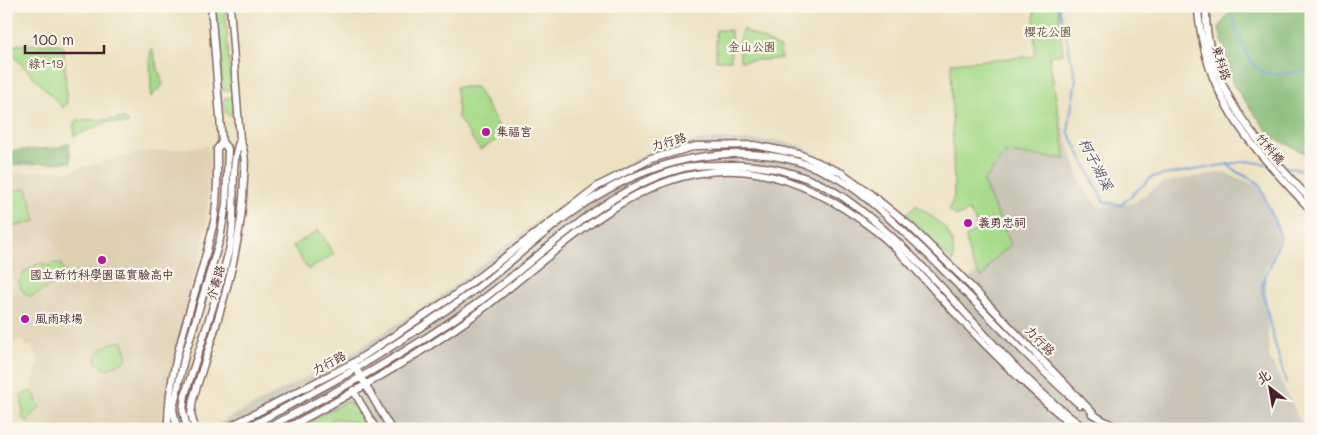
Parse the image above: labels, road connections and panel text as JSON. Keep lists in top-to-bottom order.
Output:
{
  "streets": {
    "street": [
      "東科路",
      "力行路",
      "竹科橋",
      "介壽路"
    ]
  },
  "crossings": [
    ["東科路", "竹科橋"]
  ],
  "water": ["柯子湖溪"],
  "parks": ["櫻花公園", "金山公園", "綠1-19"],
  "places": [
    "集福宮",
    "義勇忠祠",
    "國立新竹科學園區實驗高中",
    "風雨球場"
  ],
  "scale_bar": "100 m",
  "north": "top left"
}
